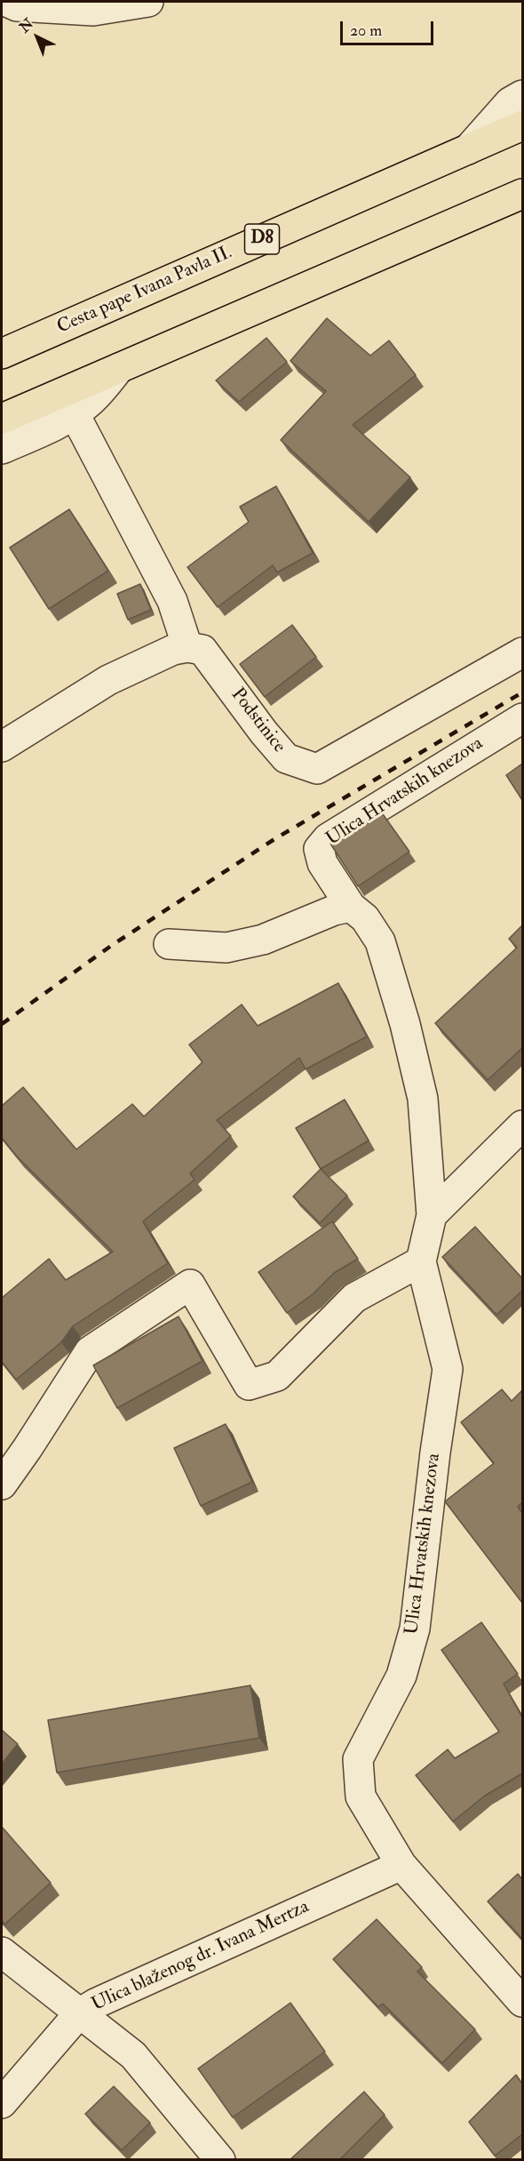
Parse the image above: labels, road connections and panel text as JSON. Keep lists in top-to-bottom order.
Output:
{
  "streets": {
    "main road": ["D8", "Cesta pape Ivana Pavla II."],
    "street": ["Podstinice", "Ulica Hrvatskih knezova", "Ulica blaženog dr. Ivana Mertza"]
  },
  "crossings": [
    ["Ulica Hrvatskih knezova", "Ulica blaženog dr. Ivana Mertza"]
  ],
  "scale_bar": "20 m",
  "north": "top left"
}
